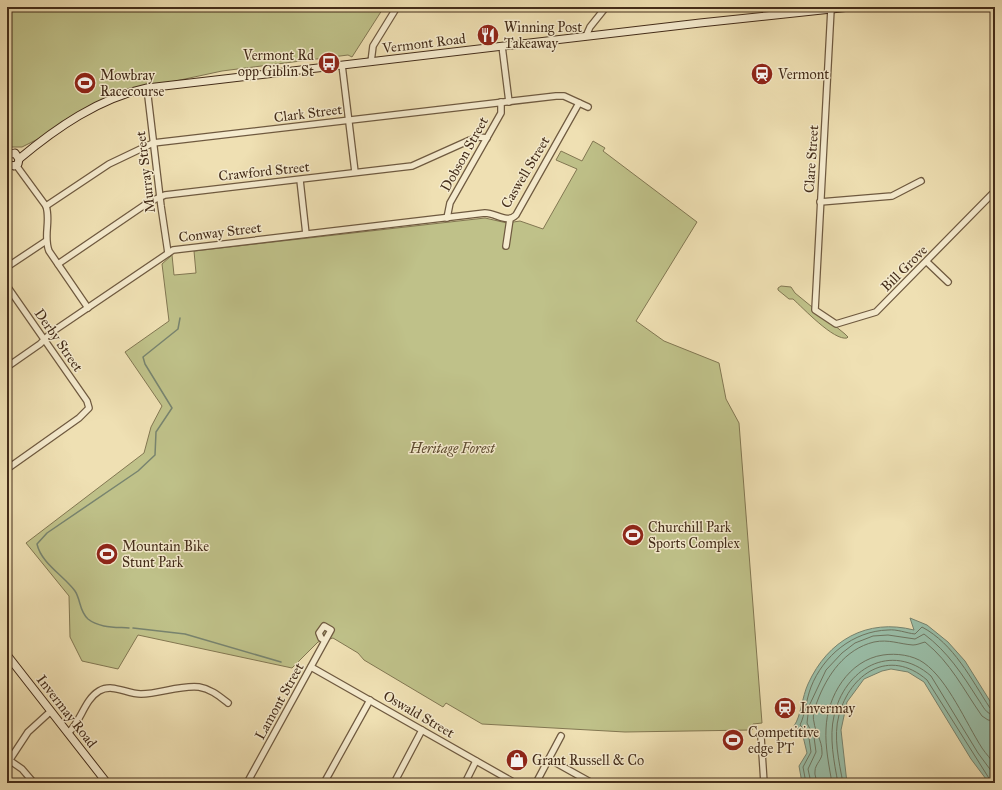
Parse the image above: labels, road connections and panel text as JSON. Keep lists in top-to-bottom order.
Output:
{
  "streets": {
    "street": [
      "Vermont Road",
      "Clark Street",
      "Dobson Street",
      "Clare Street",
      "Crawford Street",
      "Murray Street",
      "Caswell Street",
      "Conway Street",
      "Bill Grove",
      "Derby Street",
      "Lamont Street",
      "Invermay Road",
      "Oswald Street"
    ]
  },
  "crossings": [
    ["Vermont Road", "Clare Street"],
    ["Vermont Road", "Murray Street"],
    ["Clark Street", "Dobson Street"],
    ["Clark Street", "Murray Street"],
    ["Clark Street", "Caswell Street"],
    ["Dobson Street", "Crawford Street"],
    ["Dobson Street", "Caswell Street"],
    ["Dobson Street", "Conway Street"],
    ["Clare Street", "Bill Grove"],
    ["Crawford Street", "Murray Street"],
    ["Murray Street", "Conway Street"],
    ["Caswell Street", "Conway Street"],
    ["Conway Street", "Derby Street"],
    ["Lamont Street", "Oswald Street"]
  ],
  "parks": ["Heritage Forest"],
  "places": {
    "restaurant": ["Winning Post Takeaway"],
    "bus stop": ["Vermont Rd opp Giblin St"],
    "station": ["Vermont", "Invermay"],
    "sports": [
      "Mowbray Racecourse",
      "Churchill Park Sports Complex",
      "Mountain Bike Stunt Park",
      "Competitive edge PT"
    ],
    "shop": ["Grant Russell & Co"]
  }
}
